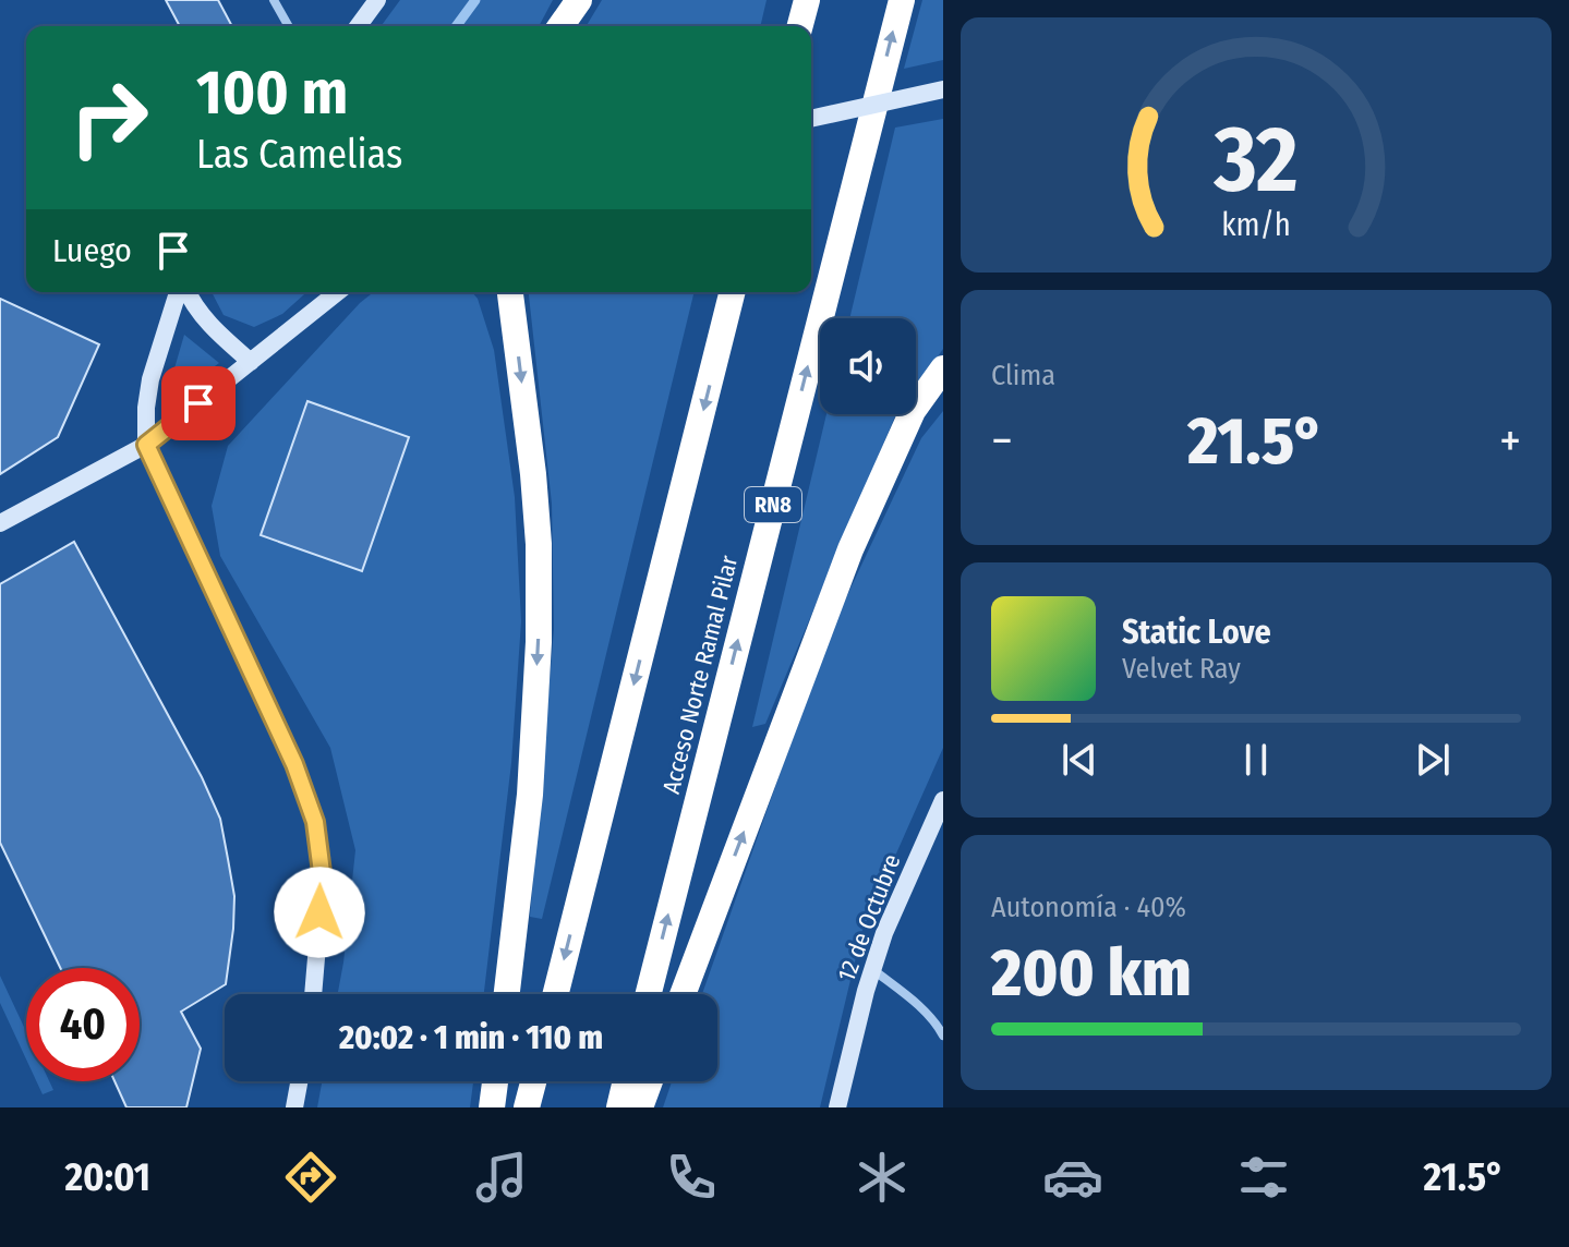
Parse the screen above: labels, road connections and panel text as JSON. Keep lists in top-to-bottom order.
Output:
{
  "streets": {
    "highway": ["RN8", "Acceso Norte Ramal Pilar"],
    "street": ["12 de Octubre"]
  },
  "page": {
    "turn": ["100 m", "Las Camelias"],
    "then": "Luego",
    "tile": [
      "Clima",
      ["Autonomía · 40%", "200 km"]
    ],
    "heat": ["−", "21.5°", "+"],
    "song": ["Static Love", "Velvet Ray"],
    "limit": "40",
    "trip": "20:02 · 1 min · 110 m",
    "tabs": ["20:01", "21.5°"],
    "gauge": ["32", "km/h"]
  }
}
